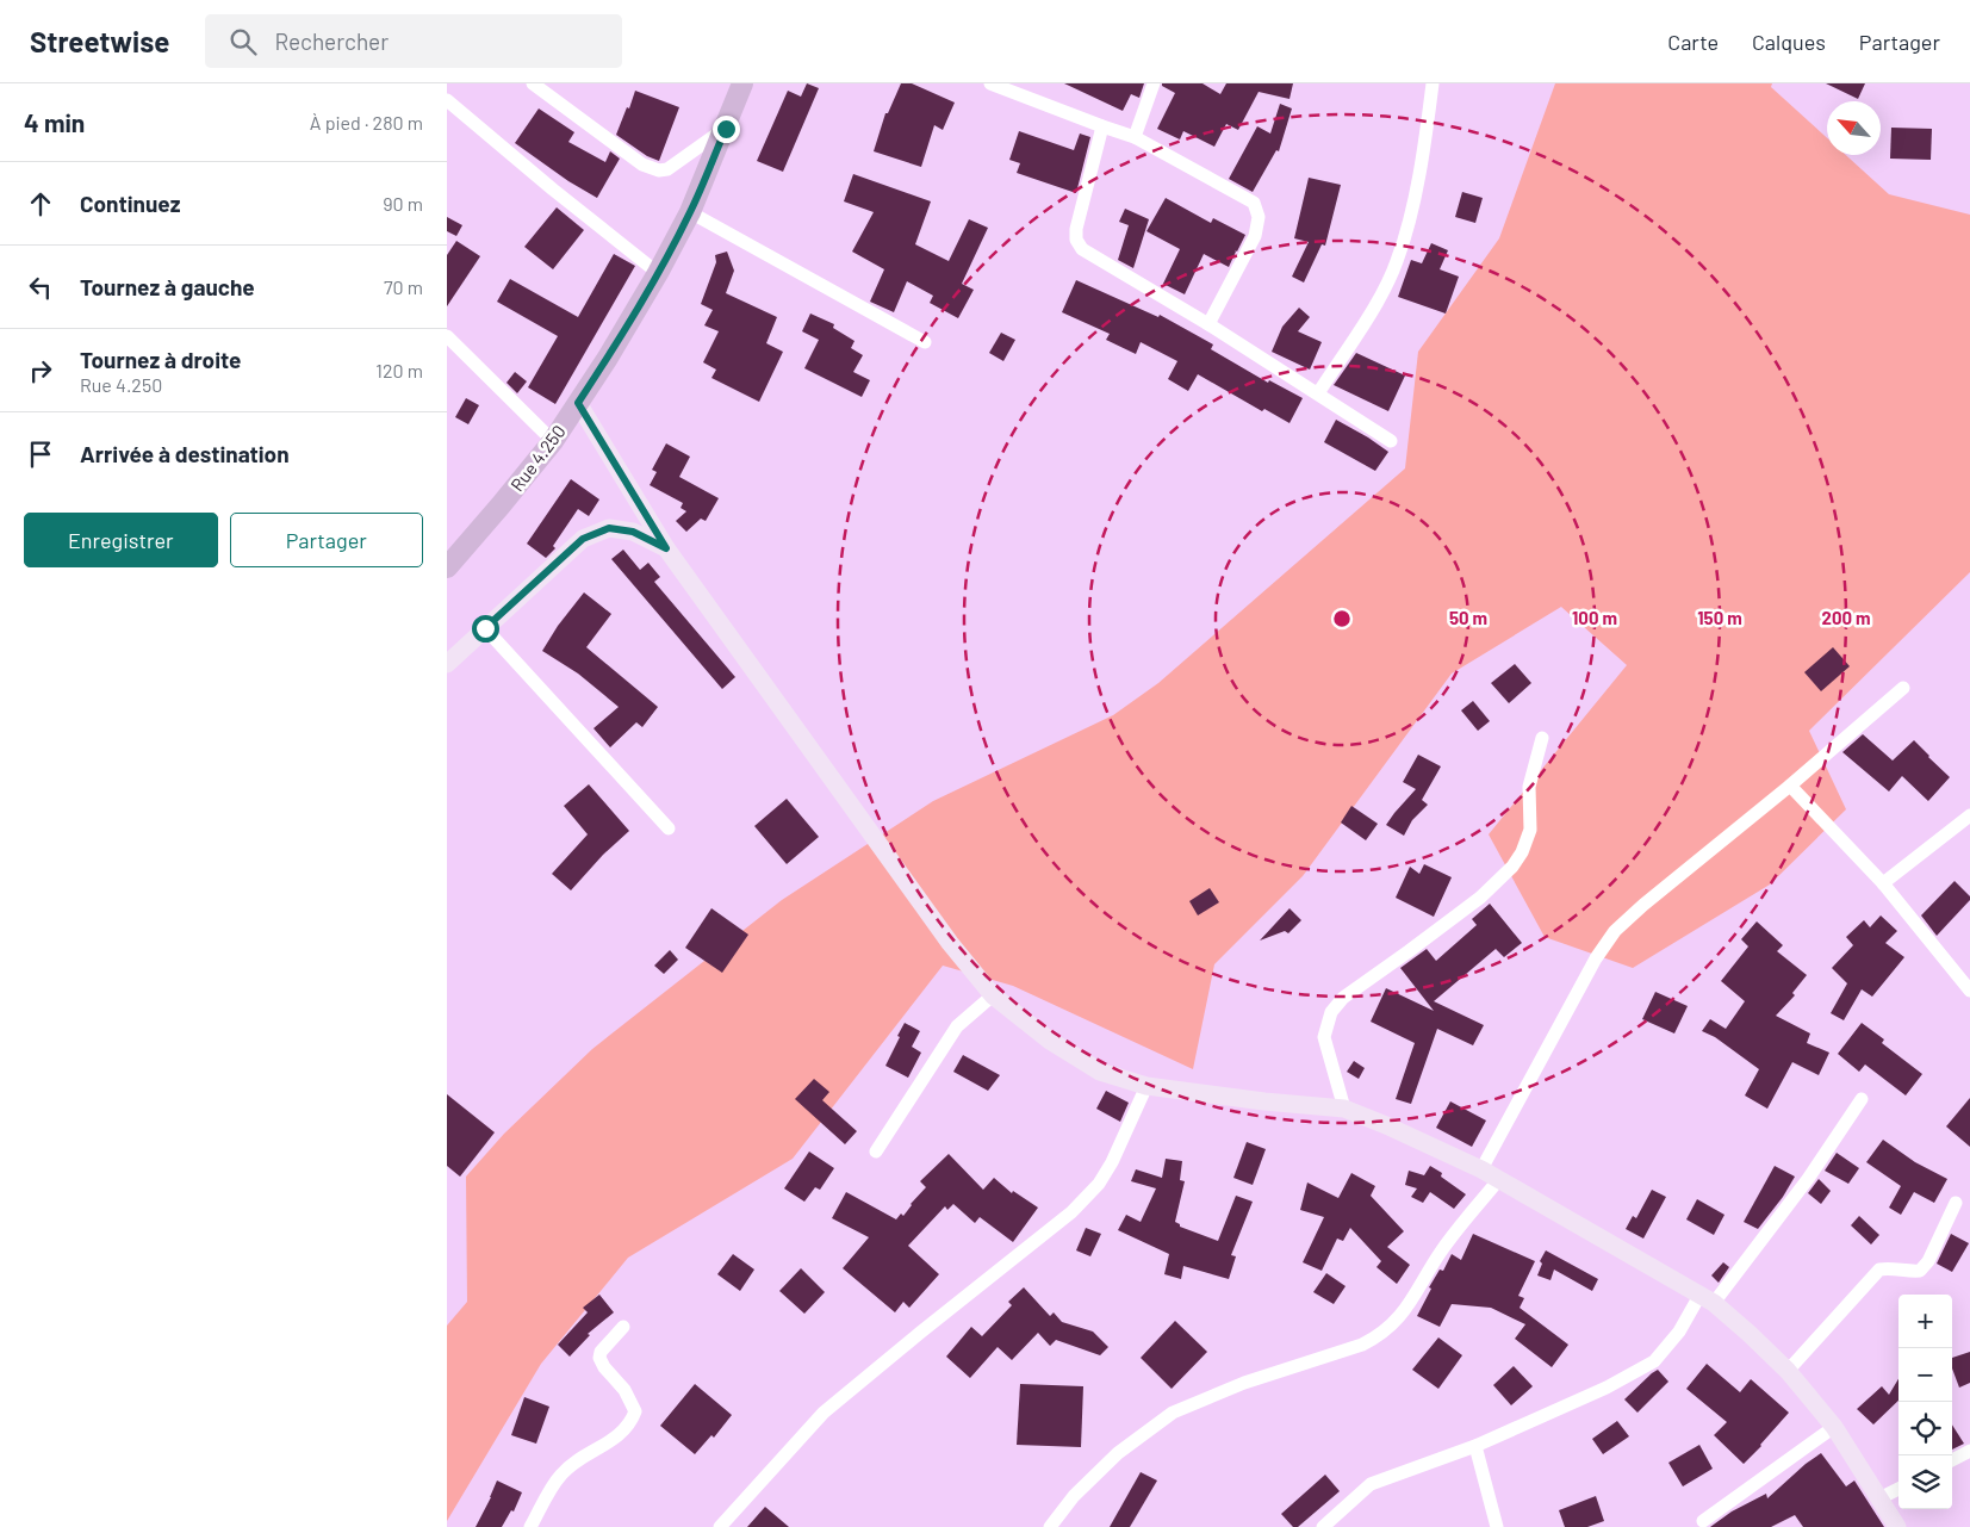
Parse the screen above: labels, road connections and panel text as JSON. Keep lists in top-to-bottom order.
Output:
{
  "streets": {
    "main road": ["Rue 4.250"]
  },
  "north": "top left",
  "page": {
    "header": "Streetwise",
    "search": "Rechercher",
    "nav": ["Carte", "Calques", "Partager"],
    "heading": ["4 min", "À pied · 280 m"],
    "list": [
      ["Continuez", "90 m"],
      ["Tournez à gauche", "70 m"],
      ["Tournez à droite", "Rue 4.250", "120 m"],
      "Arrivée à destination"
    ],
    "buttons": ["Enregistrer", "Partager"],
    "map_buttons": ["+", "−"]
  },
  "rings": [
    "50 m",
    "100 m",
    "150 m",
    "200 m"
  ]
}
